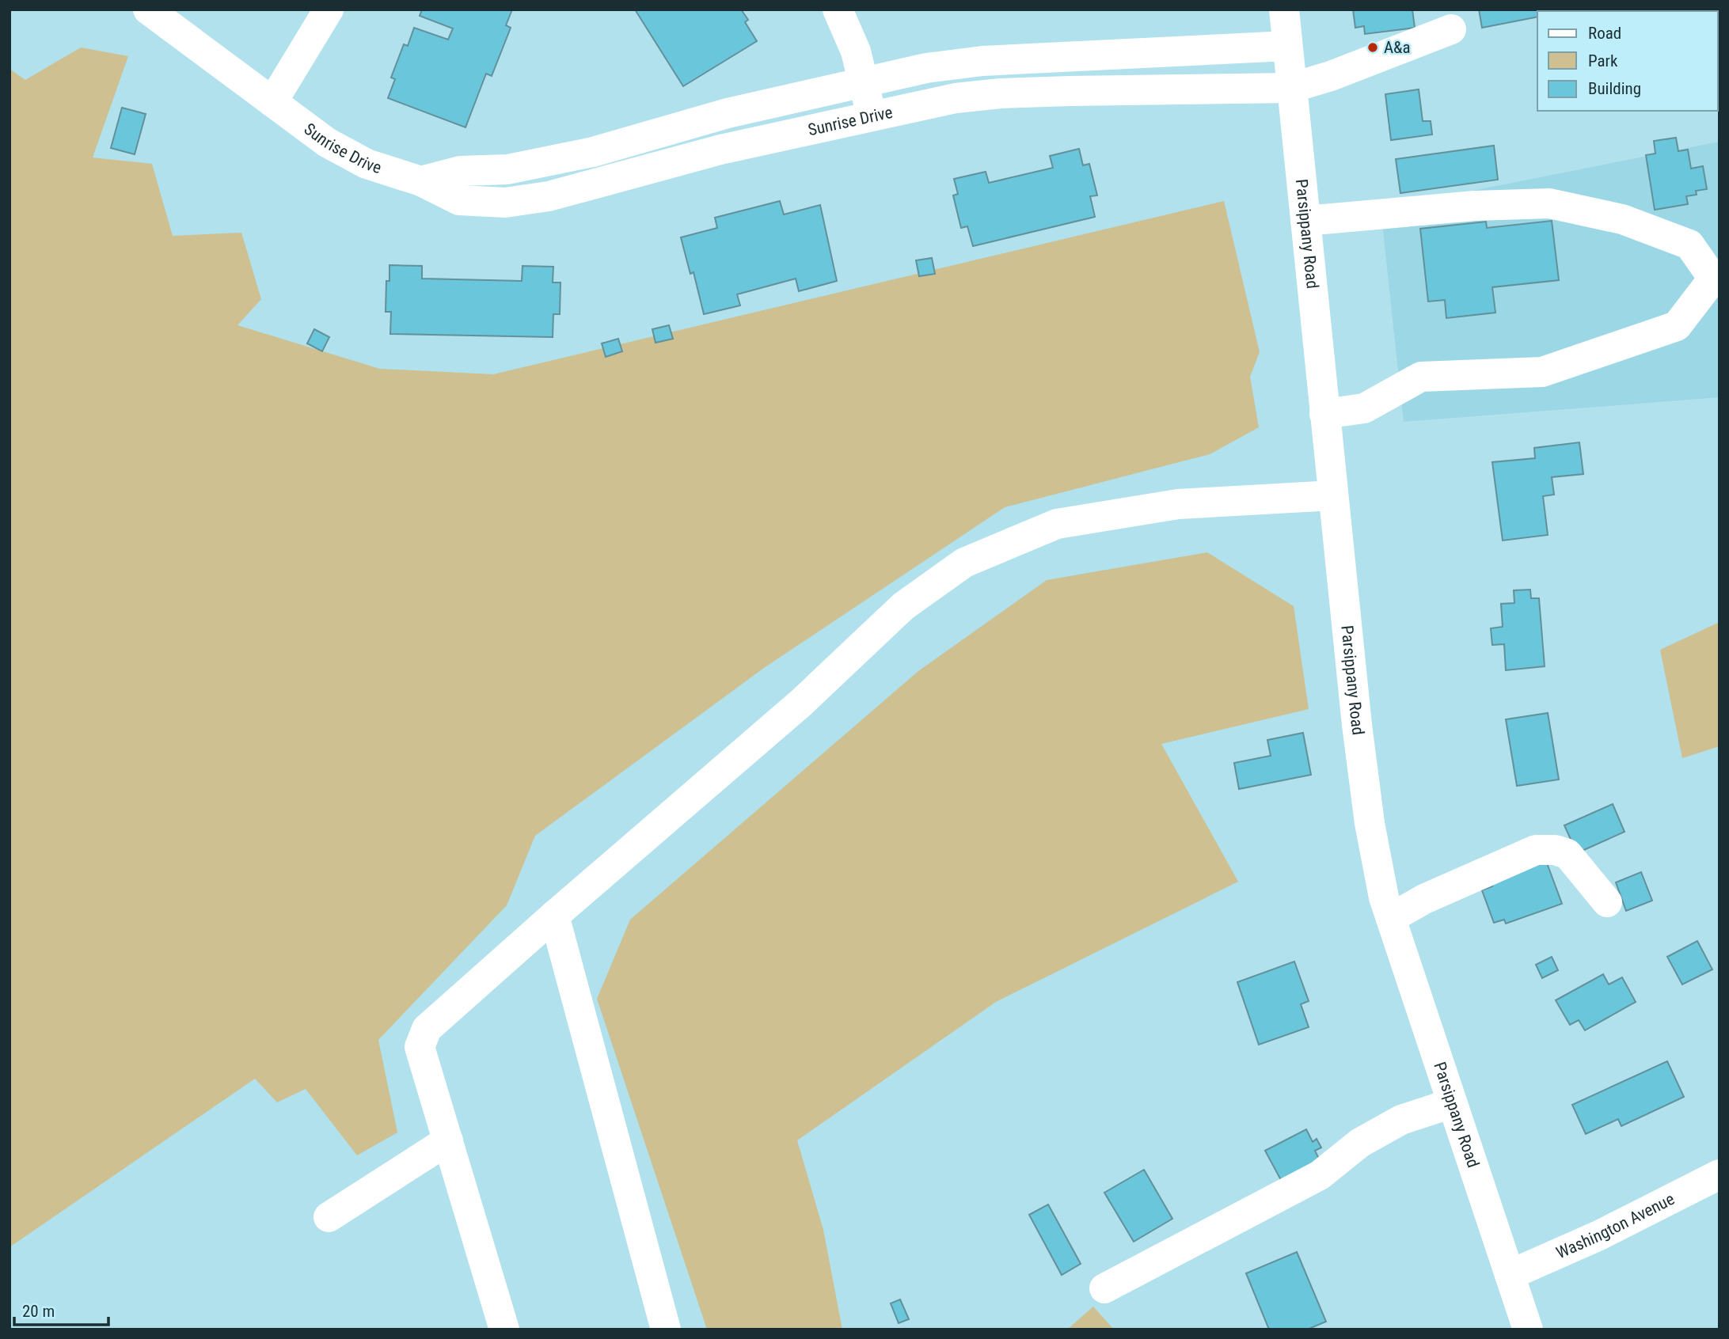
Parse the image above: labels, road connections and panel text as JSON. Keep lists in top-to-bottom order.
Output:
{
  "streets": {
    "street": ["Sunrise Drive", "Parsippany Road", "Washington Avenue"]
  },
  "crossings": [
    ["Sunrise Drive", "Parsippany Road"],
    ["Parsippany Road", "Washington Avenue"]
  ],
  "places": ["A&a"],
  "legend": ["Road", "Park", "Building"],
  "scale_bar": "20 m"
}
